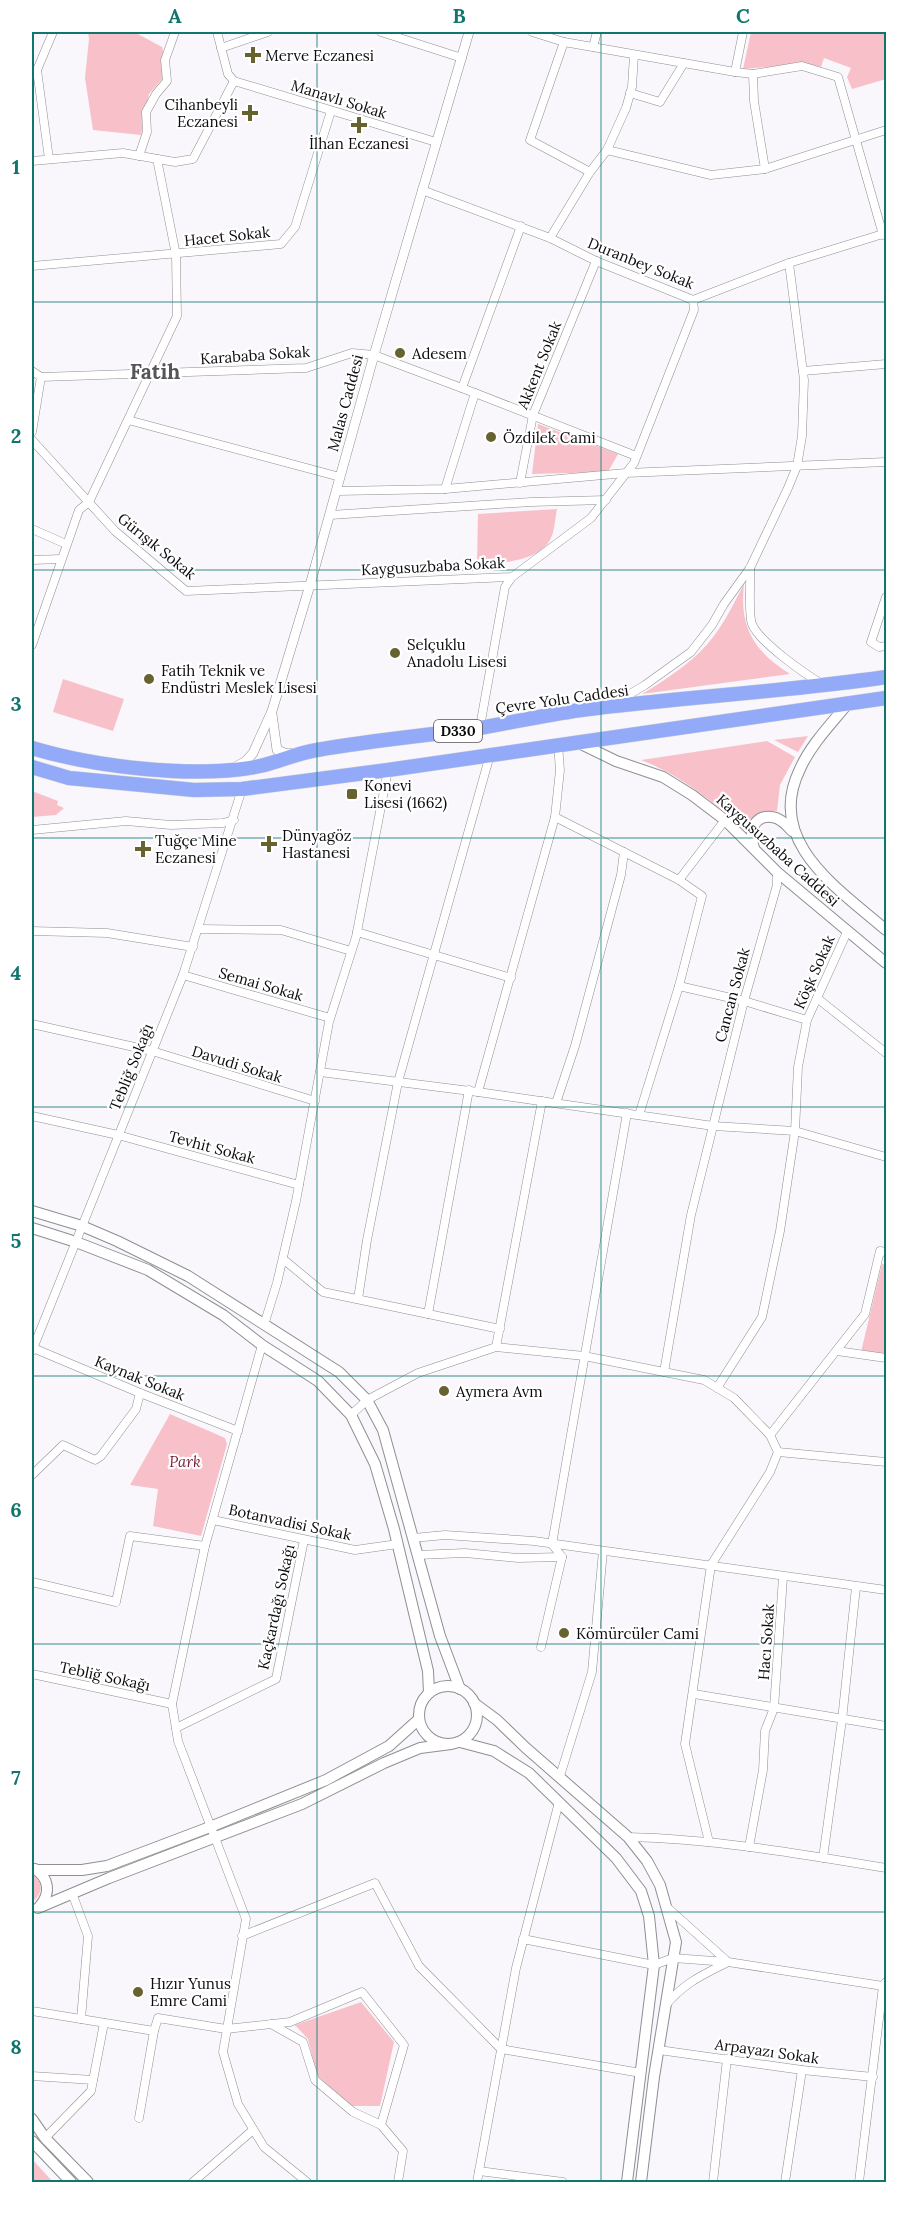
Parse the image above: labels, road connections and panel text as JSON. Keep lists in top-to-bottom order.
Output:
{
  "streets": {
    "highway": ["Çevre Yolu Caddesi", "D330"],
    "main road": ["Kaygusuzbaba Caddesi"],
    "street": [
      "Manavlı Sokak",
      "Hacet Sokak",
      "Duranbey Sokak",
      "Karababa Sokak",
      "Akkent Sokak",
      "Malas Caddesi",
      "Gürışık Sokak",
      "Kaygusuzbaba Sokak",
      "Köşk Sokak",
      "Semai Sokak",
      "Cancan Sokak",
      "Davudi Sokak",
      "Tebliğ Sokağı",
      "Tevhit Sokak",
      "Kaynak Sokak",
      "Botanvadisi Sokak",
      "Kaçkardağı Sokağı",
      "Hacı Sokak",
      "Arpayazı Sokak"
    ]
  },
  "crossings": [
    ["Manavlı Sokak", "Hacet Sokak"],
    ["Manavlı Sokak", "Malas Caddesi"],
    ["Duranbey Sokak", "Akkent Sokak"],
    ["Duranbey Sokak", "Malas Caddesi"],
    ["Duranbey Sokak", "Kaygusuzbaba Sokak"],
    ["Karababa Sokak", "Malas Caddesi"],
    ["Malas Caddesi", "Gürışık Sokak"],
    ["Malas Caddesi", "Kaygusuzbaba Sokak"],
    ["Malas Caddesi", "Çevre Yolu Caddesi"],
    ["Gürışık Sokak", "Kaygusuzbaba Sokak"],
    ["D330", "Kaygusuzbaba Caddesi"],
    ["D330", "Tebliğ Sokağı"],
    ["Kaygusuzbaba Caddesi", "Köşk Sokak"],
    ["Kaygusuzbaba Caddesi", "Cancan Sokak"],
    ["Semai Sokak", "Tebliğ Sokağı"],
    ["Davudi Sokak", "Tebliğ Sokağı"],
    ["Tebliğ Sokağı", "Tevhit Sokak"],
    ["Tebliğ Sokağı", "Kaynak Sokak"],
    ["Botanvadisi Sokak", "Kaçkardağı Sokağı"]
  ],
  "districts": ["Fatih"],
  "parks": ["Park"],
  "places": {
    "health": [
      "Merve Eczanesi",
      "Cihanbeyli Eczanesi",
      "İlhan Eczanesi",
      "Dünyagöz Hastanesi",
      "Tuğçe Mine Eczanesi"
    ],
    "other": [
      "Adesem",
      "Özdilek Cami",
      "Selçuklu Anadolu Lisesi",
      "Fatih Teknik ve Endüstri Meslek Lisesi",
      "Aymera Avm",
      "Kömürcüler Cami",
      "Hızır Yunus Emre Cami"
    ],
    "transit": ["Konevi Lisesi (1662)"]
  },
  "grid": {
    "columns": ["A", "B", "C"],
    "rows": [
      "1",
      "2",
      "3",
      "4",
      "5",
      "6",
      "7",
      "8"
    ]
  }
}
